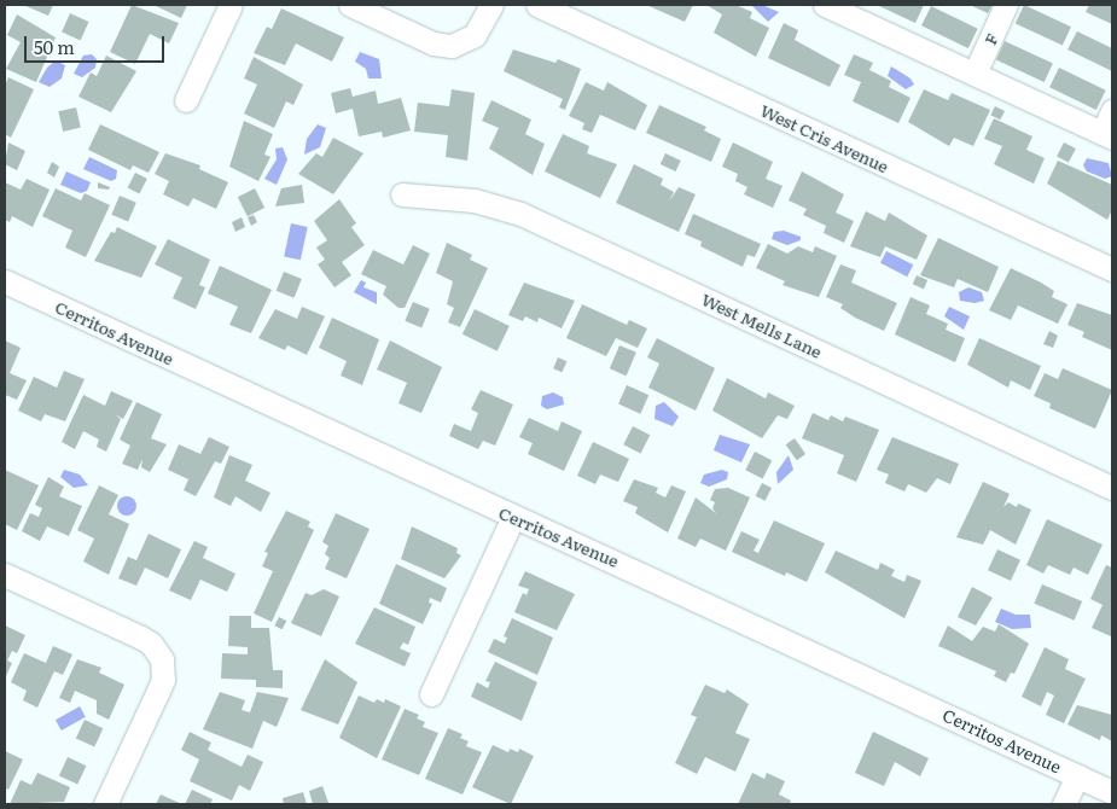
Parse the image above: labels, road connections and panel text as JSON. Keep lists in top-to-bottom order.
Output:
{
  "streets": {
    "street": [
      "F",
      "West Cris Avenue",
      "West Mells Lane",
      "Cerritos Avenue"
    ]
  },
  "scale_bar": "50 m"
}
